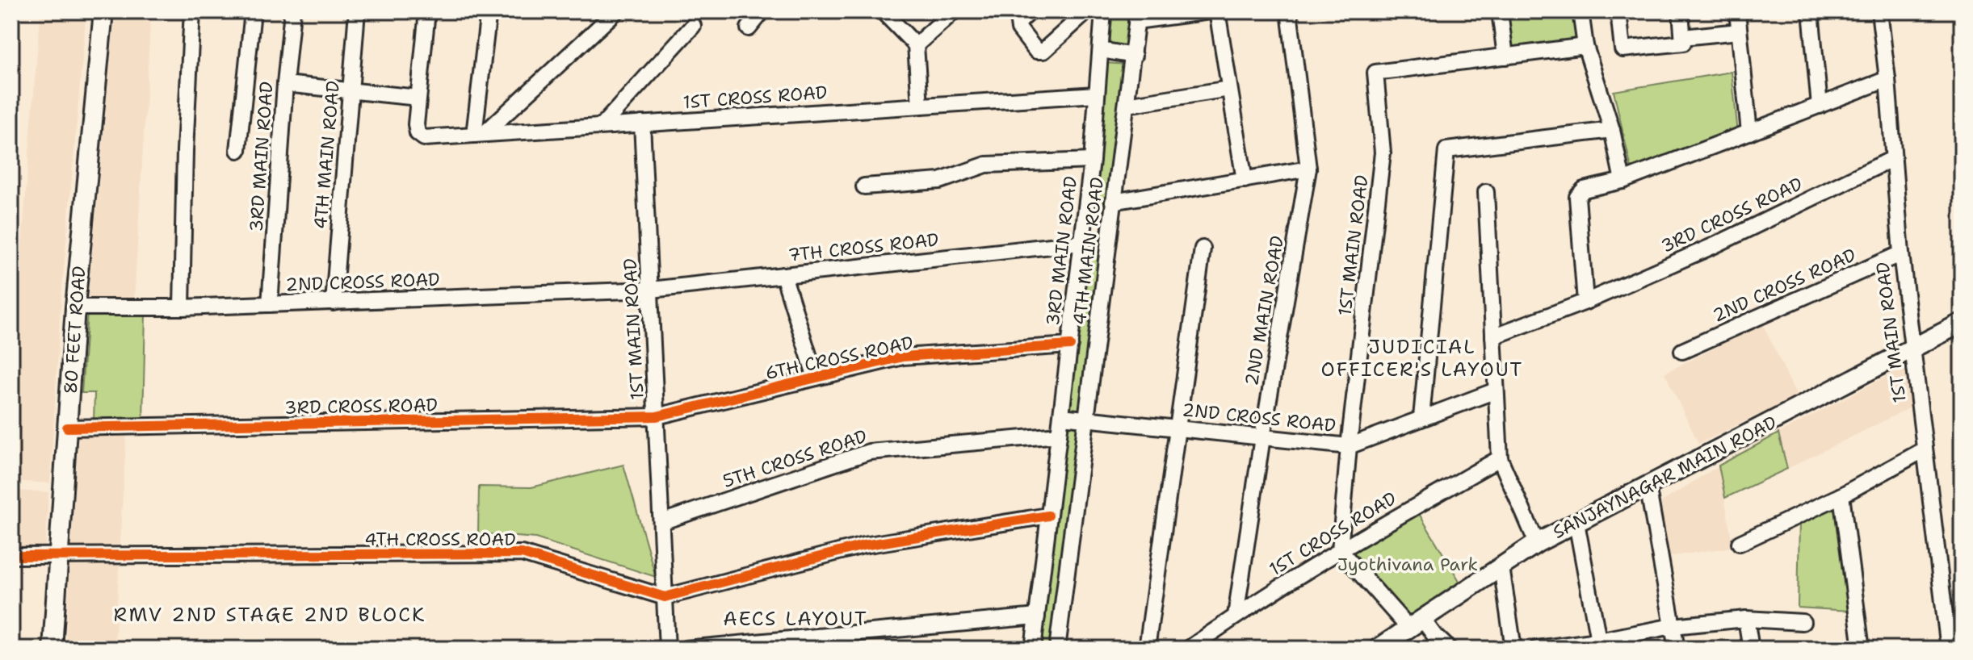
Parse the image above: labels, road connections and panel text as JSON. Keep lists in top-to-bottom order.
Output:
{
  "streets": {
    "street": [
      "1ST CROSS ROAD",
      "4TH MAIN ROAD",
      "3RD MAIN ROAD",
      "3RD CROSS ROAD",
      "1ST MAIN ROAD",
      "7TH CROSS ROAD",
      "2ND CROSS ROAD",
      "2ND MAIN ROAD",
      "80 FEET ROAD",
      "6TH CROSS ROAD",
      "5TH CROSS ROAD",
      "SANJAYNAGAR MAIN ROAD",
      "4TH CROSS ROAD"
    ]
  },
  "crossings": [
    ["1ST CROSS ROAD", "3RD MAIN ROAD"],
    ["1ST CROSS ROAD", "1ST MAIN ROAD"],
    ["1ST CROSS ROAD", "2ND MAIN ROAD"],
    ["4TH MAIN ROAD", "2ND CROSS ROAD"],
    ["3RD MAIN ROAD", "7TH CROSS ROAD"],
    ["3RD MAIN ROAD", "2ND CROSS ROAD"],
    ["3RD MAIN ROAD", "6TH CROSS ROAD"],
    ["3RD MAIN ROAD", "5TH CROSS ROAD"],
    ["3RD CROSS ROAD", "1ST MAIN ROAD"],
    ["3RD CROSS ROAD", "80 FEET ROAD"],
    ["3RD CROSS ROAD", "6TH CROSS ROAD"],
    ["1ST MAIN ROAD", "7TH CROSS ROAD"],
    ["1ST MAIN ROAD", "2ND CROSS ROAD"],
    ["1ST MAIN ROAD", "6TH CROSS ROAD"],
    ["1ST MAIN ROAD", "5TH CROSS ROAD"],
    ["1ST MAIN ROAD", "SANJAYNAGAR MAIN ROAD"],
    ["1ST MAIN ROAD", "4TH CROSS ROAD"],
    ["7TH CROSS ROAD", "2ND CROSS ROAD"],
    ["2ND CROSS ROAD", "2ND MAIN ROAD"],
    ["2ND CROSS ROAD", "80 FEET ROAD"],
    ["80 FEET ROAD", "4TH CROSS ROAD"]
  ],
  "districts": ["JUDICIAL OFFICER'S LAYOUT", "RMV 2ND STAGE 2ND BLOCK", "AECS LAYOUT"],
  "parks": ["Jyothivana Park"]
}
